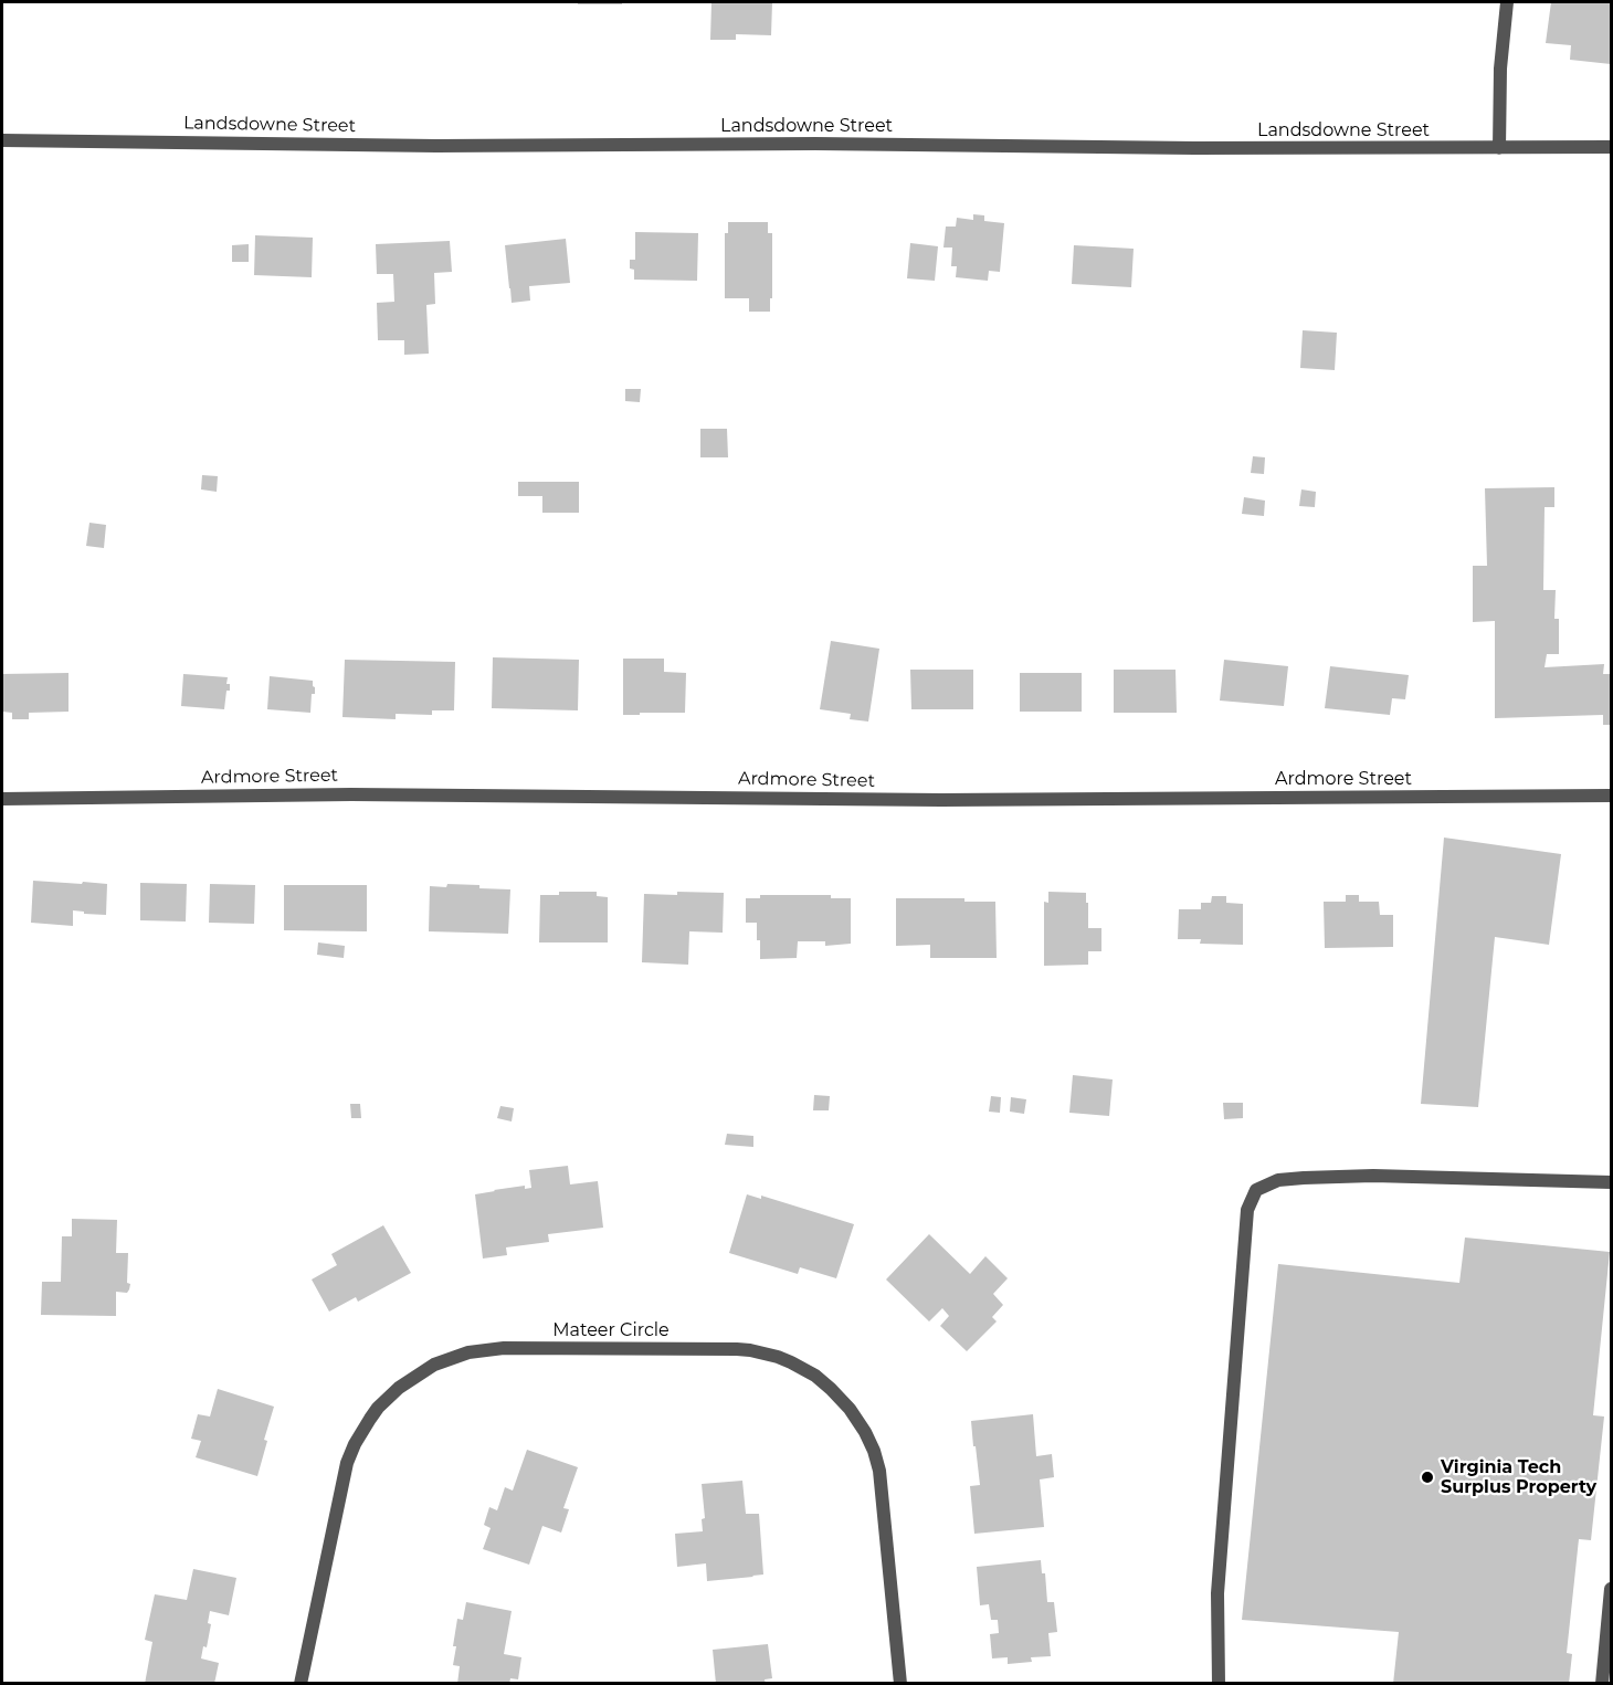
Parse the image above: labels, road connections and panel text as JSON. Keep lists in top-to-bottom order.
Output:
{
  "streets": {
    "street": ["Landsdowne Street", "Ardmore Street", "Mateer Circle"]
  },
  "places": ["Virginia Tech Surplus Property"]
}
